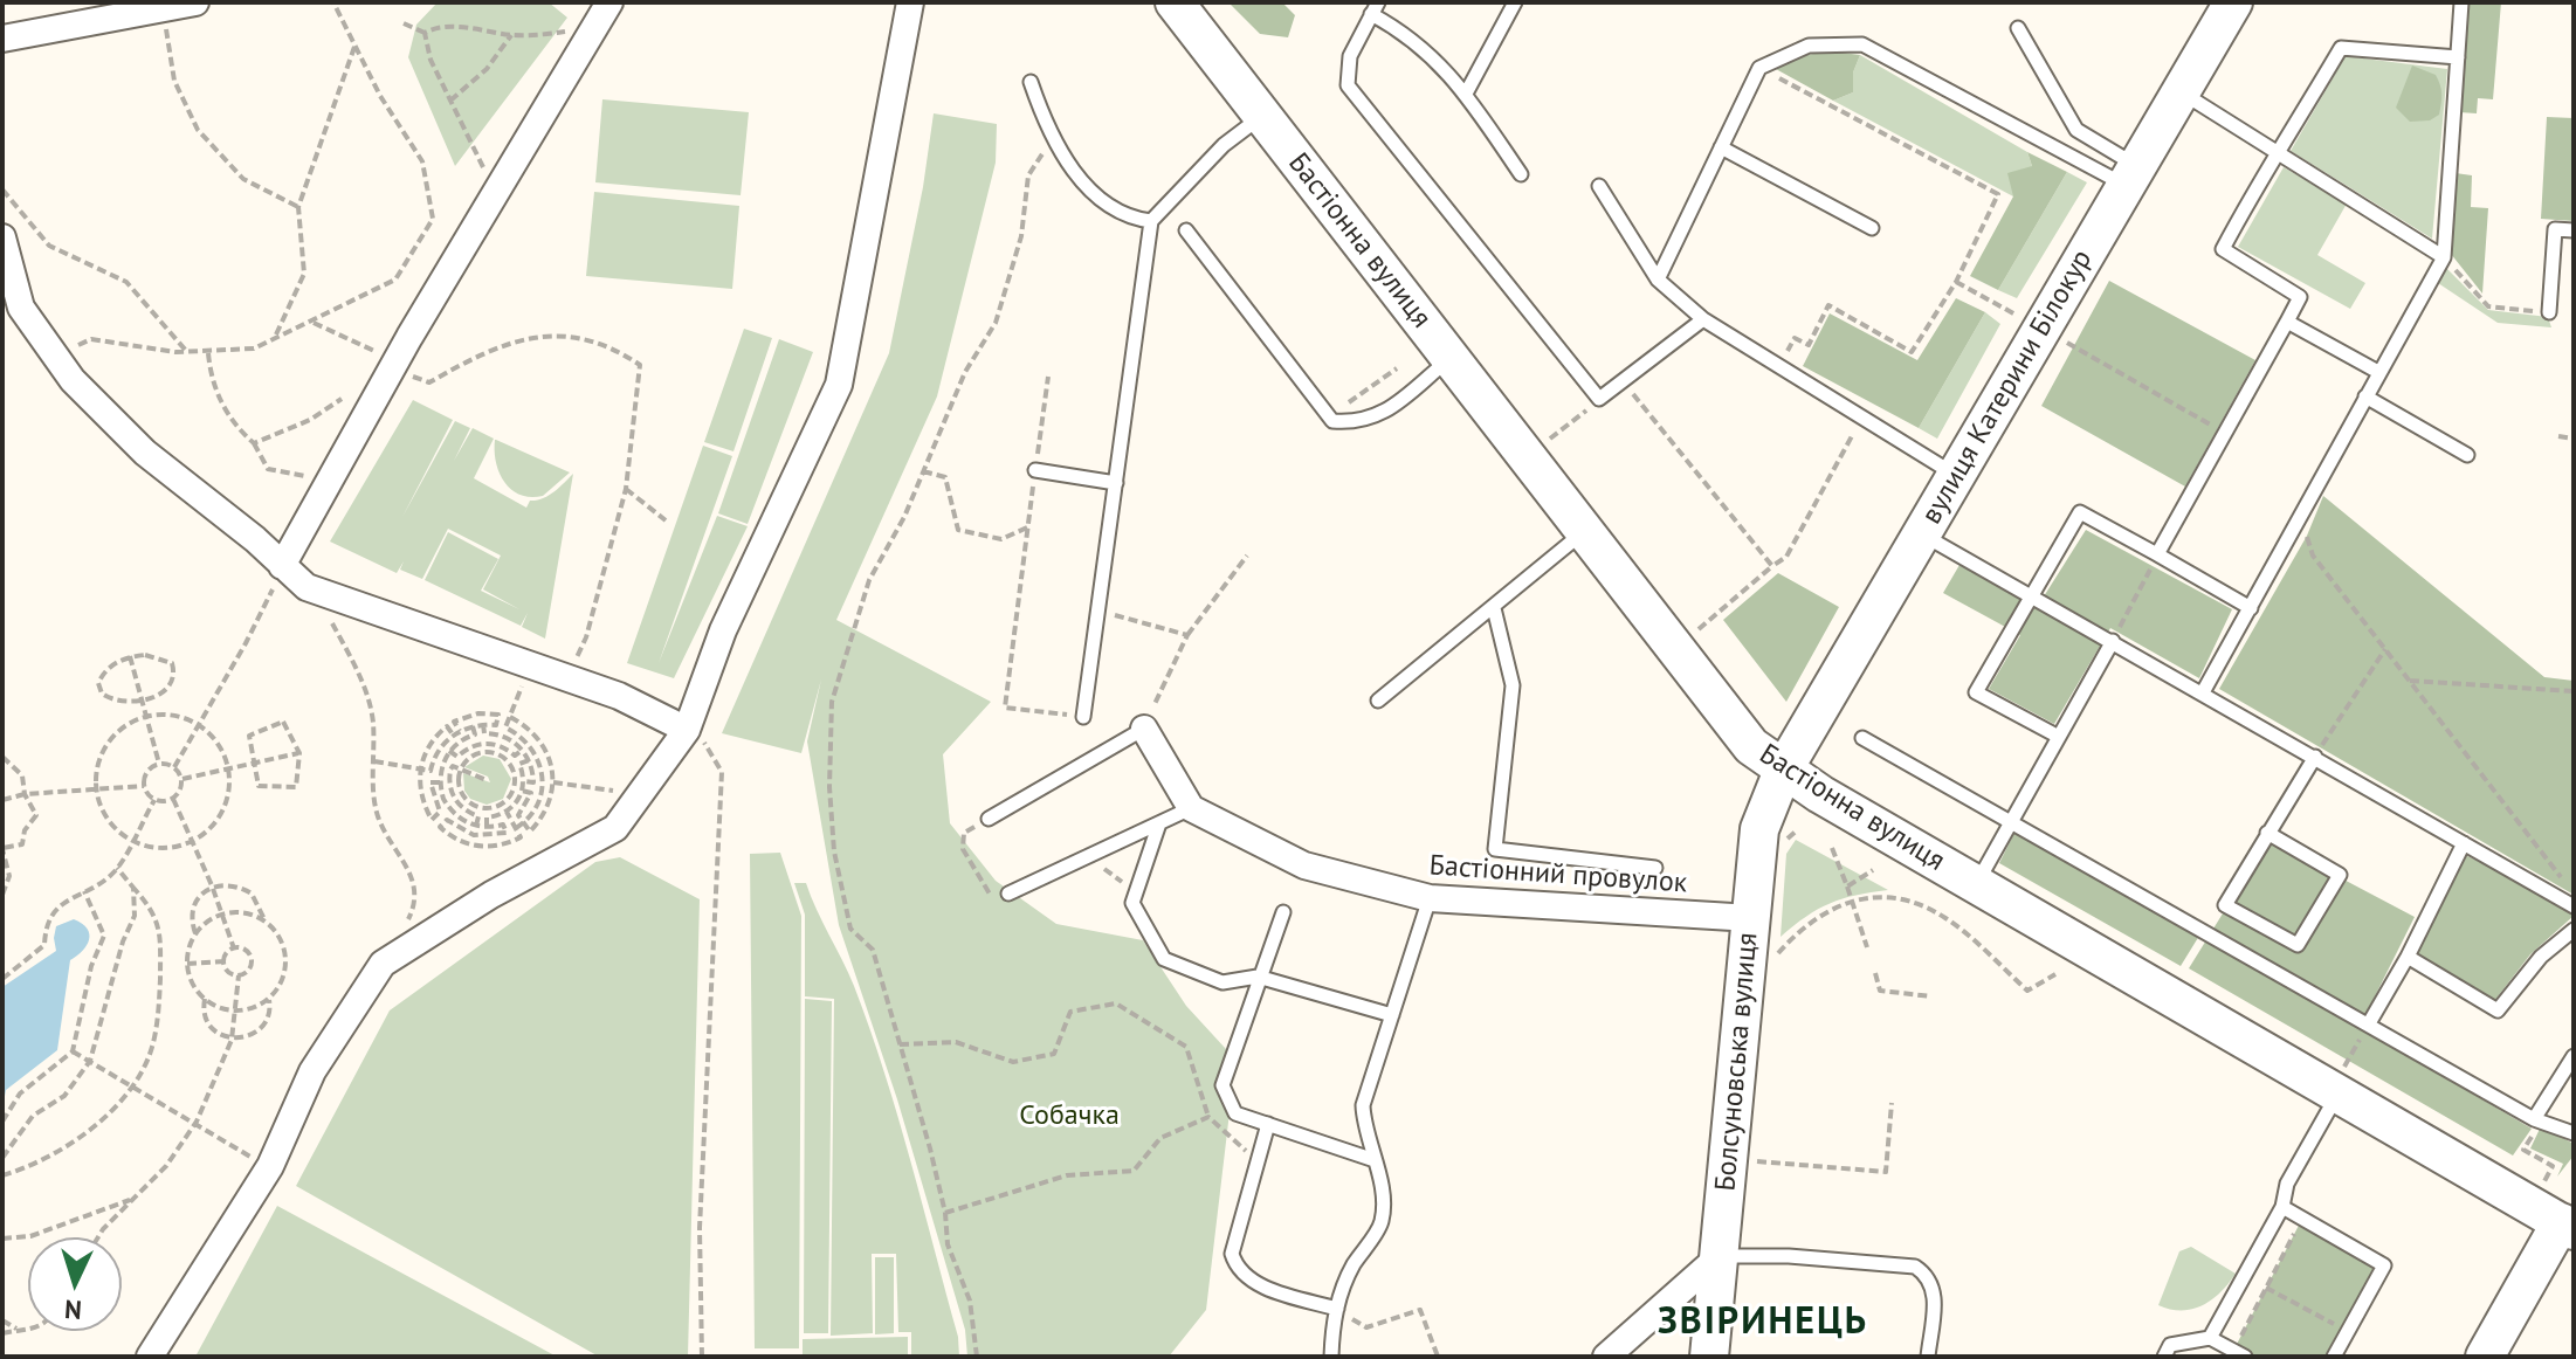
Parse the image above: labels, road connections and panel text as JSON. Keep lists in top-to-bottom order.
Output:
{
  "streets": {
    "street": [
      "Бастіонна вулиця",
      "вулиця Катерини Білокур",
      "Бастіонний провулок",
      "Болсуновська вулиця"
    ]
  },
  "crossings": [
    ["Бастіонна вулиця", "вулиця Катерини Білокур"],
    ["Бастіонна вулиця", "Болсуновська вулиця"],
    ["вулиця Катерини Білокур", "Болсуновська вулиця"],
    ["Бастіонний провулок", "Болсуновська вулиця"]
  ],
  "districts": ["ЗВІРИНЕЦЬ"],
  "parks": ["Собачка"],
  "north": "bottom"
}
